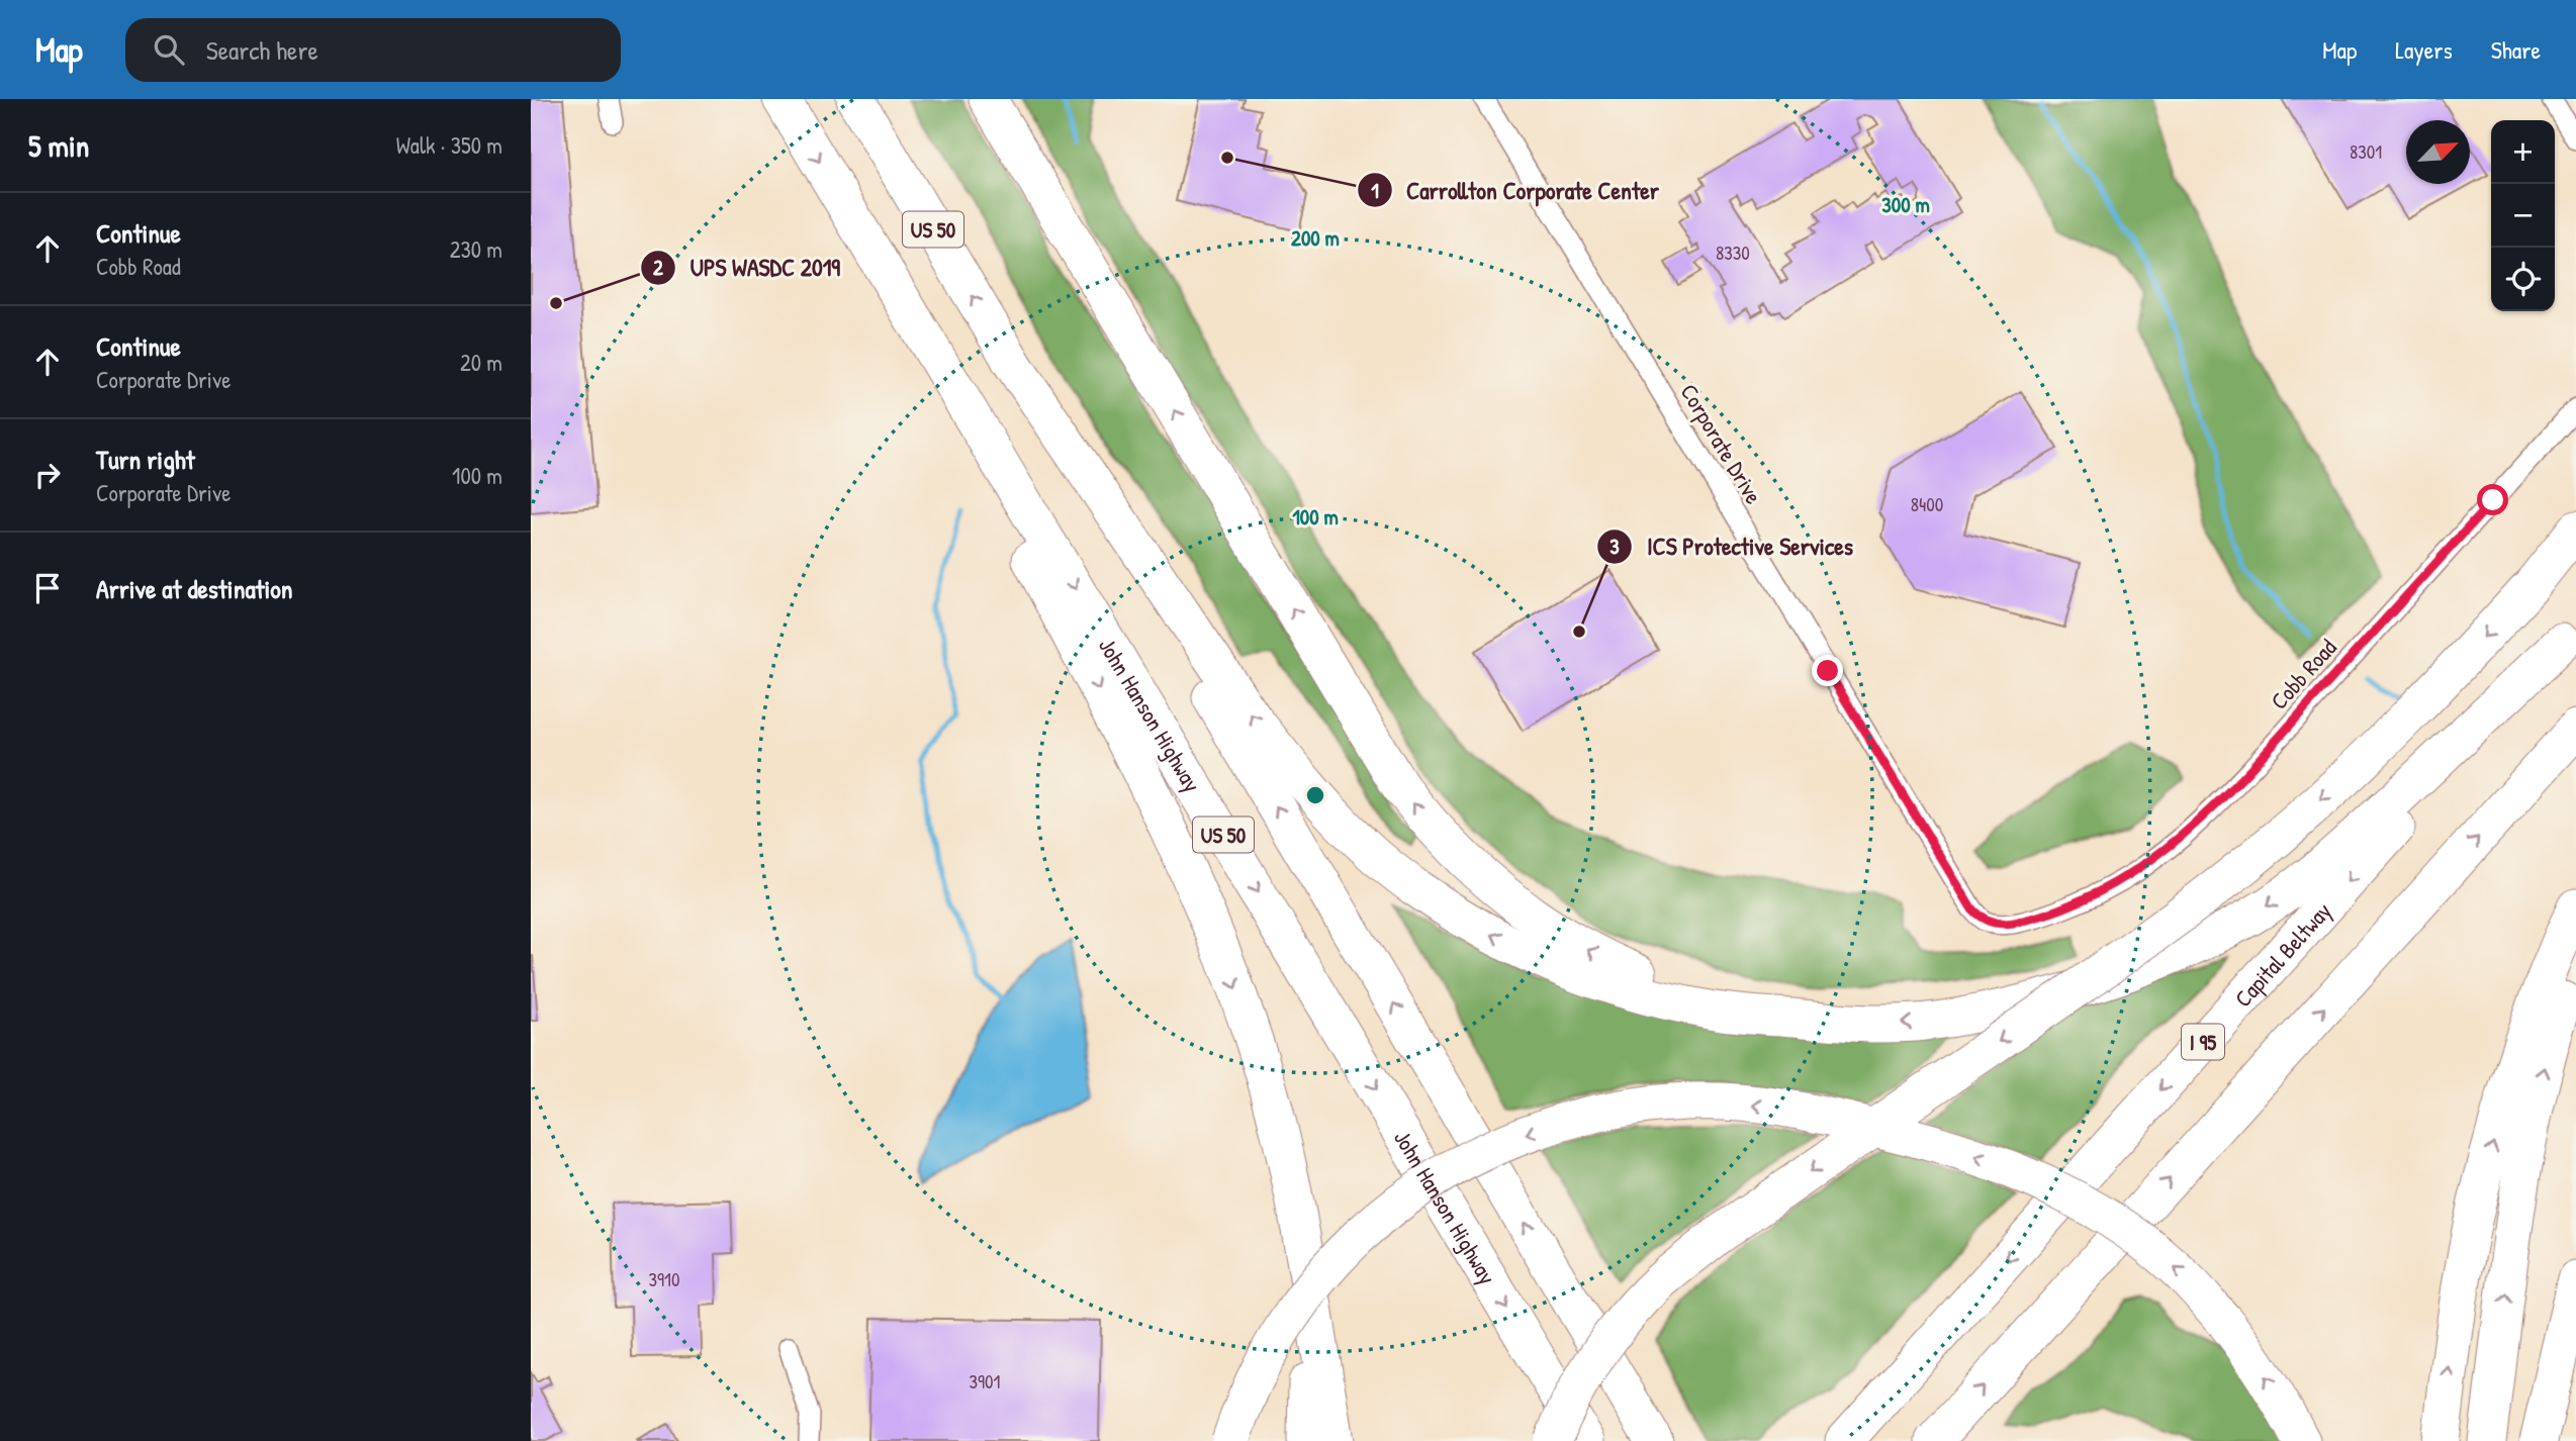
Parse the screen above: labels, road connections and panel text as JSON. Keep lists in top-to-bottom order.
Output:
{
  "streets": {
    "highway": [
      "US 50",
      "John Hanson Highway",
      "Capital Beltway",
      "I 95"
    ],
    "street": ["Corporate Drive", "Cobb Road"]
  },
  "crossings": [
    ["Corporate Drive", "Cobb Road"]
  ],
  "places": ["Carrollton Corporate Center", "UPS WASDC 2019", "ICS Protective Services"],
  "house_numbers": [
    "8301",
    "8330",
    "8400",
    "3910",
    "3901"
  ],
  "north": "top right",
  "page": {
    "header": "Map",
    "search": "Search here",
    "nav": ["Map", "Layers", "Share"],
    "heading": ["5 min", "Walk · 350 m"],
    "map_buttons": ["+", "−"],
    "list": [
      ["Continue", "Cobb Road", "230 m"],
      ["Continue", "Corporate Drive", "20 m"],
      ["Turn right", "Corporate Drive", "100 m"],
      "Arrive at destination"
    ]
  },
  "rings": ["300 m", "200 m", "100 m"]
}
